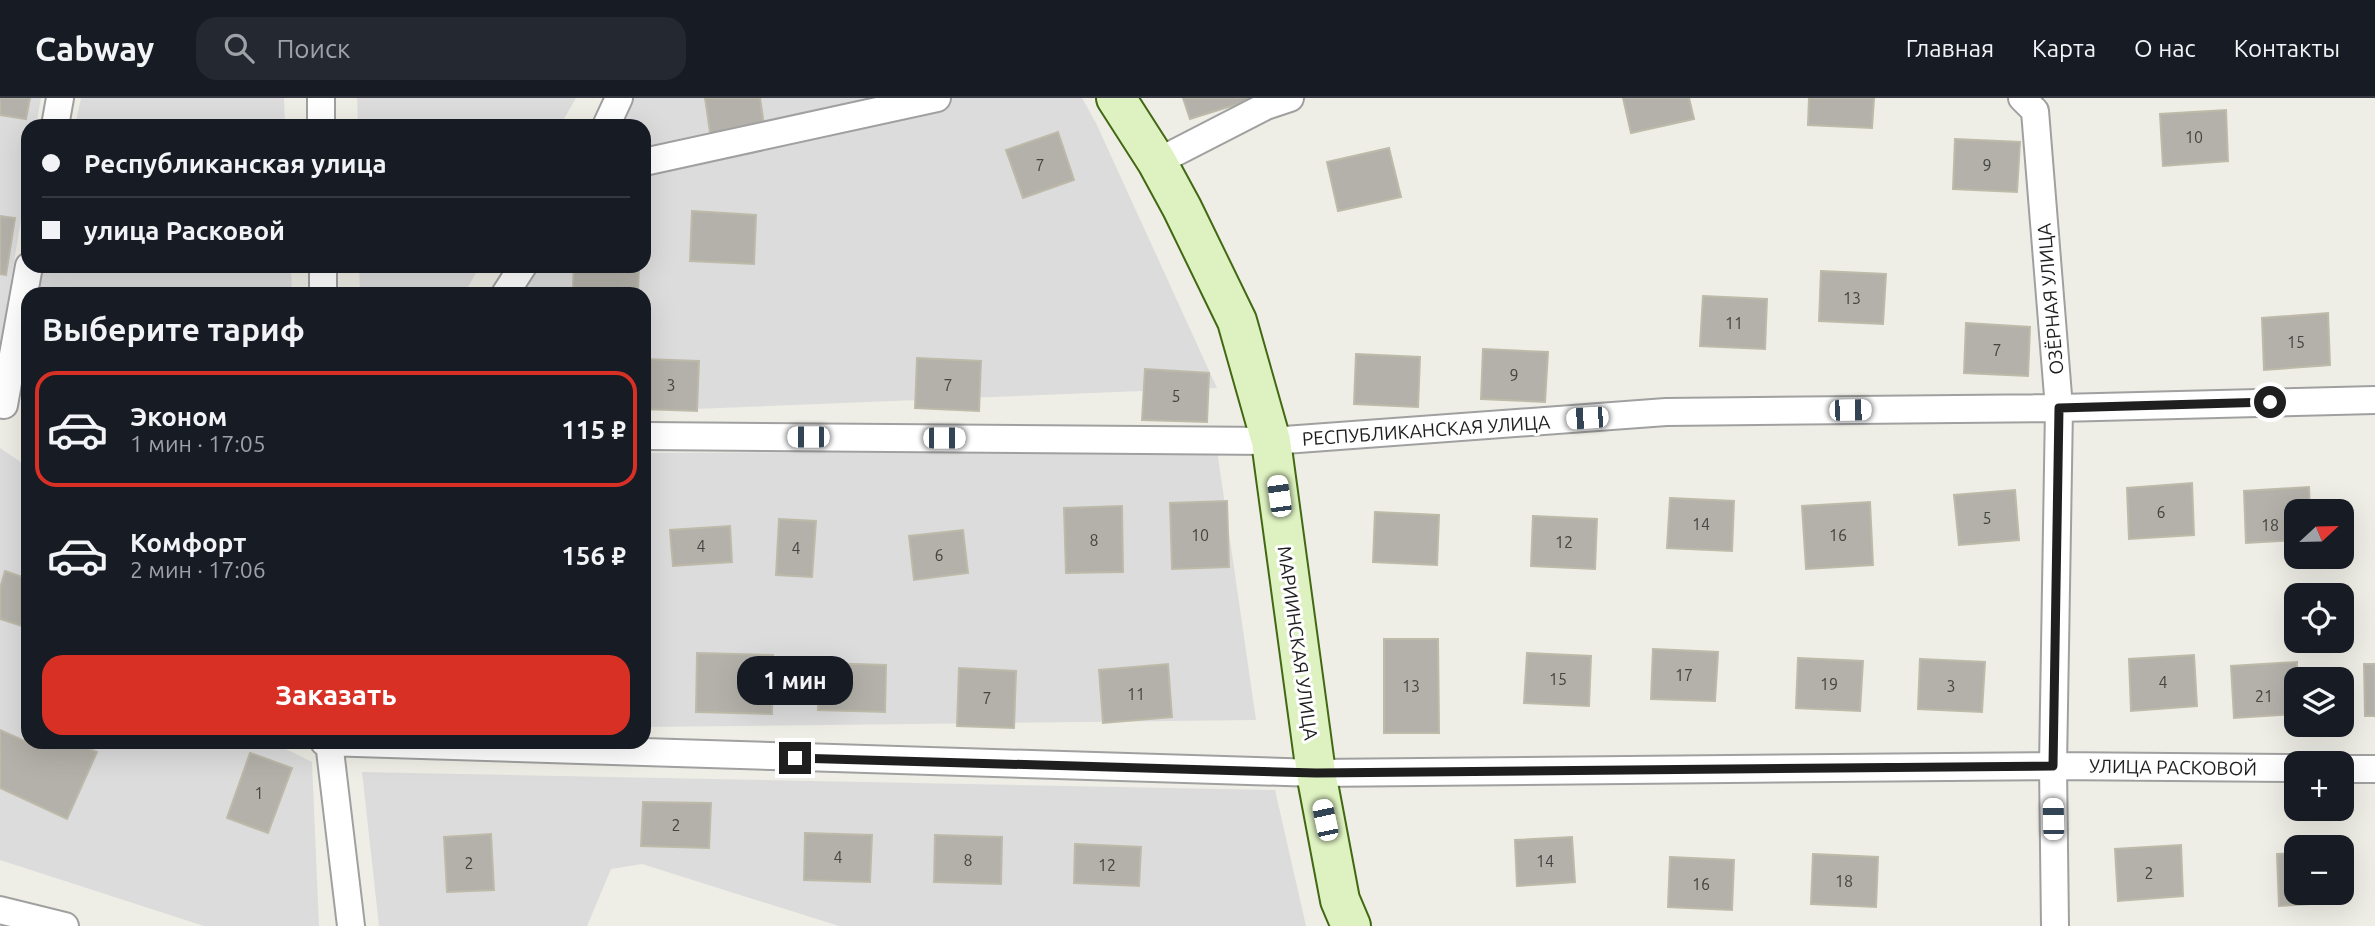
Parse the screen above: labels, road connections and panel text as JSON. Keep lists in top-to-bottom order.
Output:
{
  "streets": {
    "main road": ["МАРИИНСКАЯ УЛИЦА"],
    "street": ["ОЗЁРНАЯ УЛИЦА", "РЕСПУБЛИКАНСКАЯ УЛИЦА", "УЛИЦА РАСКОВОЙ"]
  },
  "crossings": [
    ["ОЗЁРНАЯ УЛИЦА", "РЕСПУБЛИКАНСКАЯ УЛИЦА"],
    ["ОЗЁРНАЯ УЛИЦА", "УЛИЦА РАСКОВОЙ"],
    ["РЕСПУБЛИКАНСКАЯ УЛИЦА", "МАРИИНСКАЯ УЛИЦА"],
    ["МАРИИНСКАЯ УЛИЦА", "УЛИЦА РАСКОВОЙ"]
  ],
  "house_numbers": [
    "10",
    "7",
    "9",
    "13",
    "11",
    "15",
    "7",
    "9",
    "3",
    "7",
    "5",
    "6",
    "5",
    "14",
    "18",
    "10",
    "16",
    "8",
    "12",
    "4",
    "4",
    "6",
    "17",
    "15",
    "4",
    "19",
    "13",
    "3",
    "11",
    "21",
    "7",
    "1",
    "2",
    "4",
    "8",
    "14",
    "2",
    "12",
    "2",
    "18",
    "16"
  ],
  "north": "right",
  "page": {
    "header": "Cabway",
    "search": "Поиск",
    "nav": [
      "Главная",
      "Карта",
      "О нас",
      "Контакты"
    ],
    "banner": ["Республиканская улица", "улица Расковой"],
    "heading": "Выберите тариф",
    "list": [
      {
        "name": "Эконом",
        "note": "1 мин · 17:05",
        "value": "115 ₽"
      },
      {
        "name": "Комфорт",
        "note": "2 мин · 17:06",
        "value": "156 ₽"
      }
    ],
    "map_buttons": ["+", "−"],
    "buttons": "Заказать",
    "bubble": "1 мин"
  }
}
